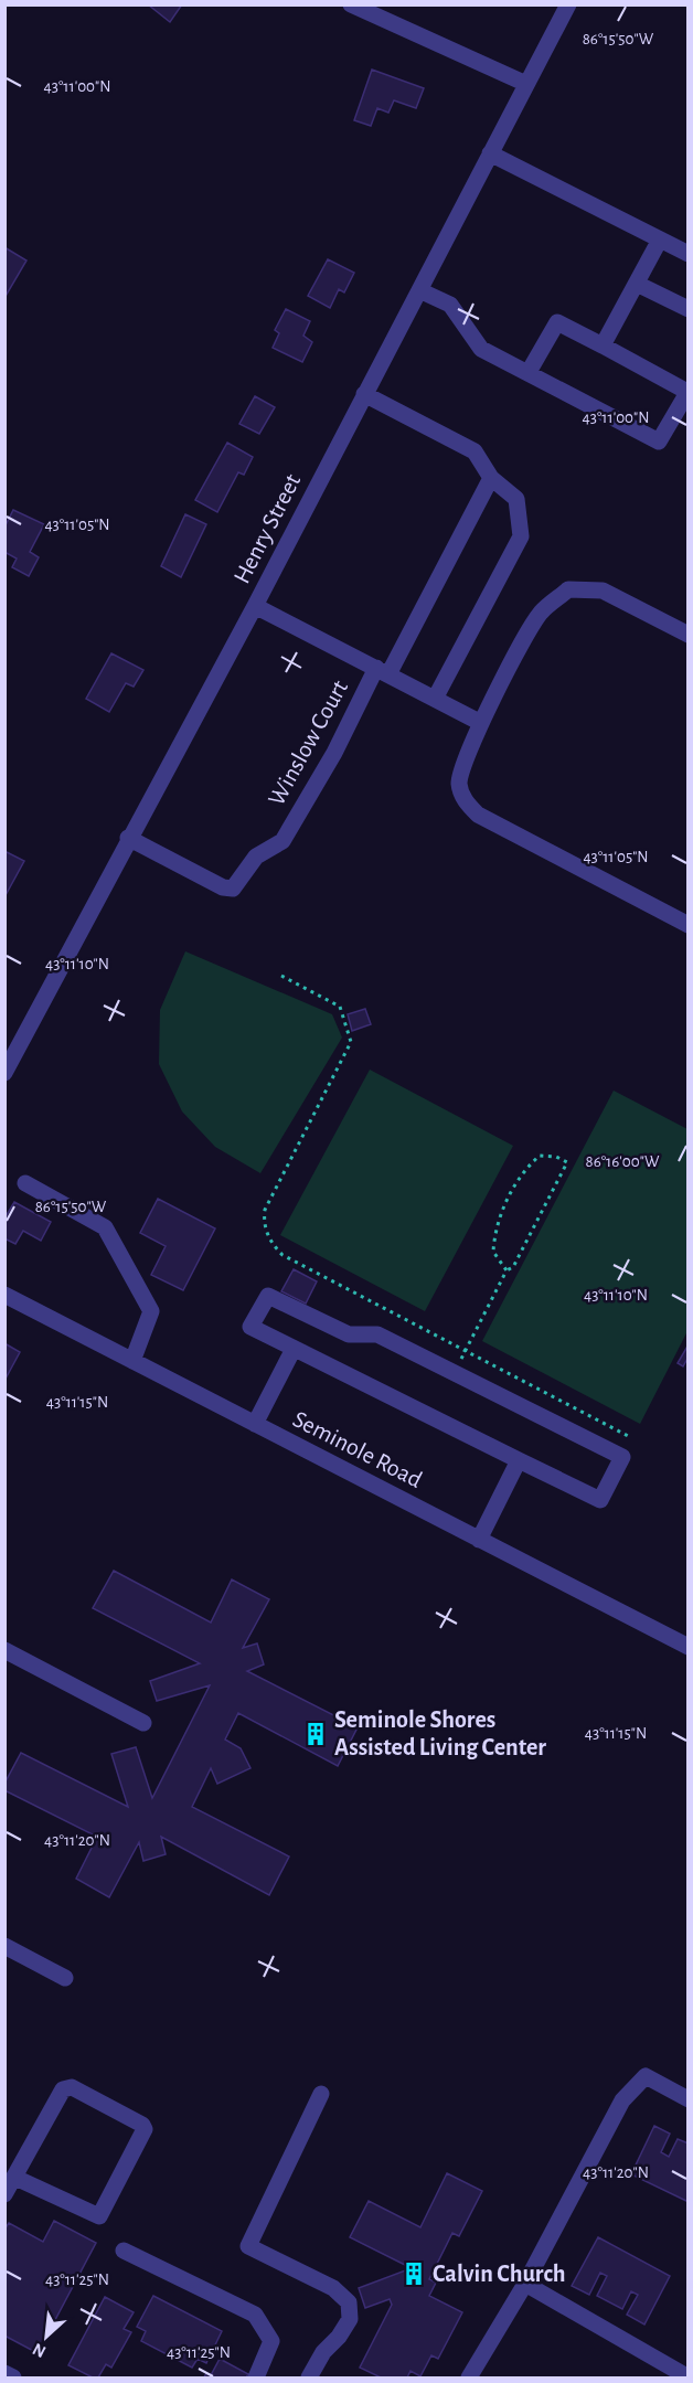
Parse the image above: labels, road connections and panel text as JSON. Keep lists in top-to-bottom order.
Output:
{
  "streets": {
    "street": ["Henry Street", "Winslow Court", "Seminole Road"]
  },
  "crossings": [
    ["Henry Street", "Winslow Court"]
  ],
  "places": {
    "building": ["Seminole Shores Assisted Living Center", "Calvin Church"]
  },
  "north": "bottom left",
  "coordinates": [
    "86°15'50\"W",
    "43°11'00\"N",
    "43°11'05\"N",
    "43°11'10\"N",
    "86°16'00\"W",
    "43°11'15\"N",
    "43°11'20\"N",
    "43°11'25\"N"
  ]
}
